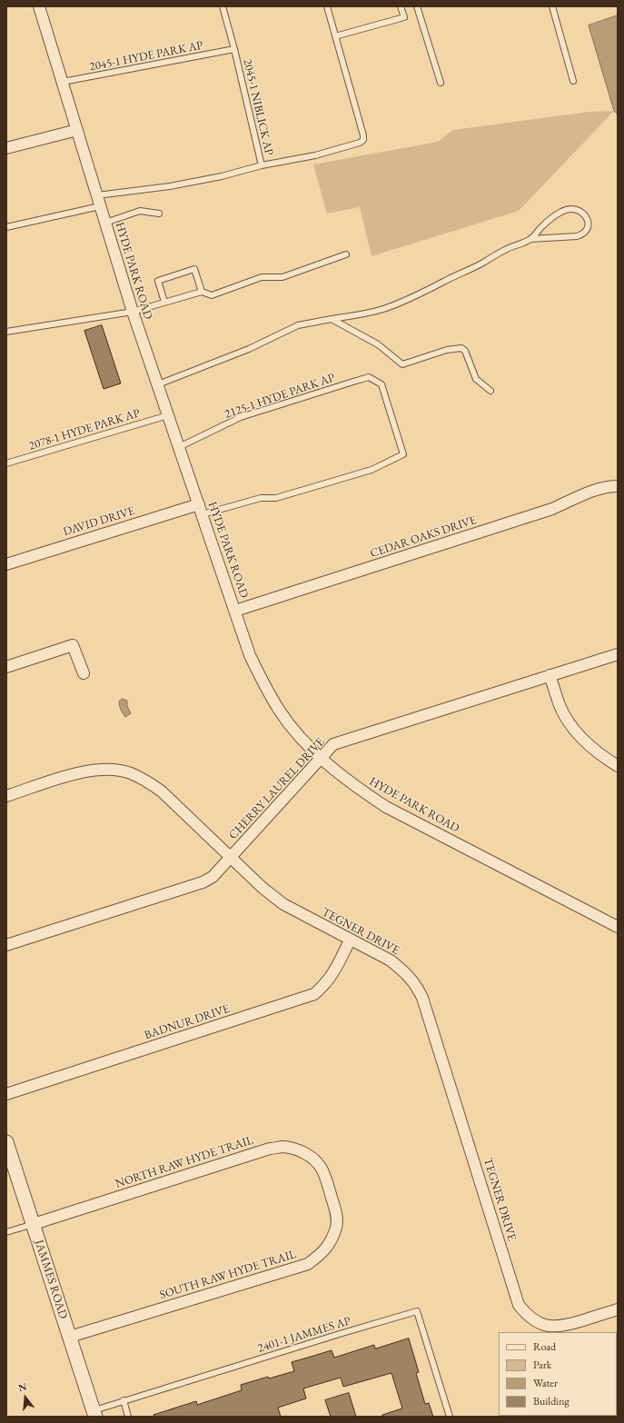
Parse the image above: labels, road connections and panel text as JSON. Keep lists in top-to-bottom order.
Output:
{
  "streets": {
    "street": [
      "HYDE PARK ROAD",
      "DAVID DRIVE",
      "CEDAR OAKS DRIVE",
      "CHERRY LAUREL DRIVE",
      "TEGNER DRIVE",
      "BADNUR DRIVE",
      "NORTH RAW HYDE TRAIL",
      "SOUTH RAW HYDE TRAIL",
      "JAMMES ROAD"
    ],
    "lane": [
      "2045-1 HYDE PARK AP",
      "2045-1 NIBLICK AP",
      "2125-1 HYDE PARK AP",
      "2078-1 HYDE PARK AP",
      "2401-1 JAMMES AP"
    ]
  },
  "crossings": [
    ["2045-1 HYDE PARK AP", "2045-1 NIBLICK AP"],
    ["2045-1 HYDE PARK AP", "HYDE PARK ROAD"],
    ["HYDE PARK ROAD", "2125-1 HYDE PARK AP"],
    ["HYDE PARK ROAD", "2078-1 HYDE PARK AP"],
    ["HYDE PARK ROAD", "DAVID DRIVE"],
    ["HYDE PARK ROAD", "CEDAR OAKS DRIVE"],
    ["HYDE PARK ROAD", "CHERRY LAUREL DRIVE"],
    ["2125-1 HYDE PARK AP", "DAVID DRIVE"],
    ["CHERRY LAUREL DRIVE", "TEGNER DRIVE"],
    ["TEGNER DRIVE", "BADNUR DRIVE"],
    ["NORTH RAW HYDE TRAIL", "SOUTH RAW HYDE TRAIL"],
    ["NORTH RAW HYDE TRAIL", "JAMMES ROAD"],
    ["SOUTH RAW HYDE TRAIL", "JAMMES ROAD"],
    ["JAMMES ROAD", "2401-1 JAMMES AP"]
  ],
  "legend": [
    "Road",
    "Park",
    "Water",
    "Building"
  ],
  "north": "top"
}
